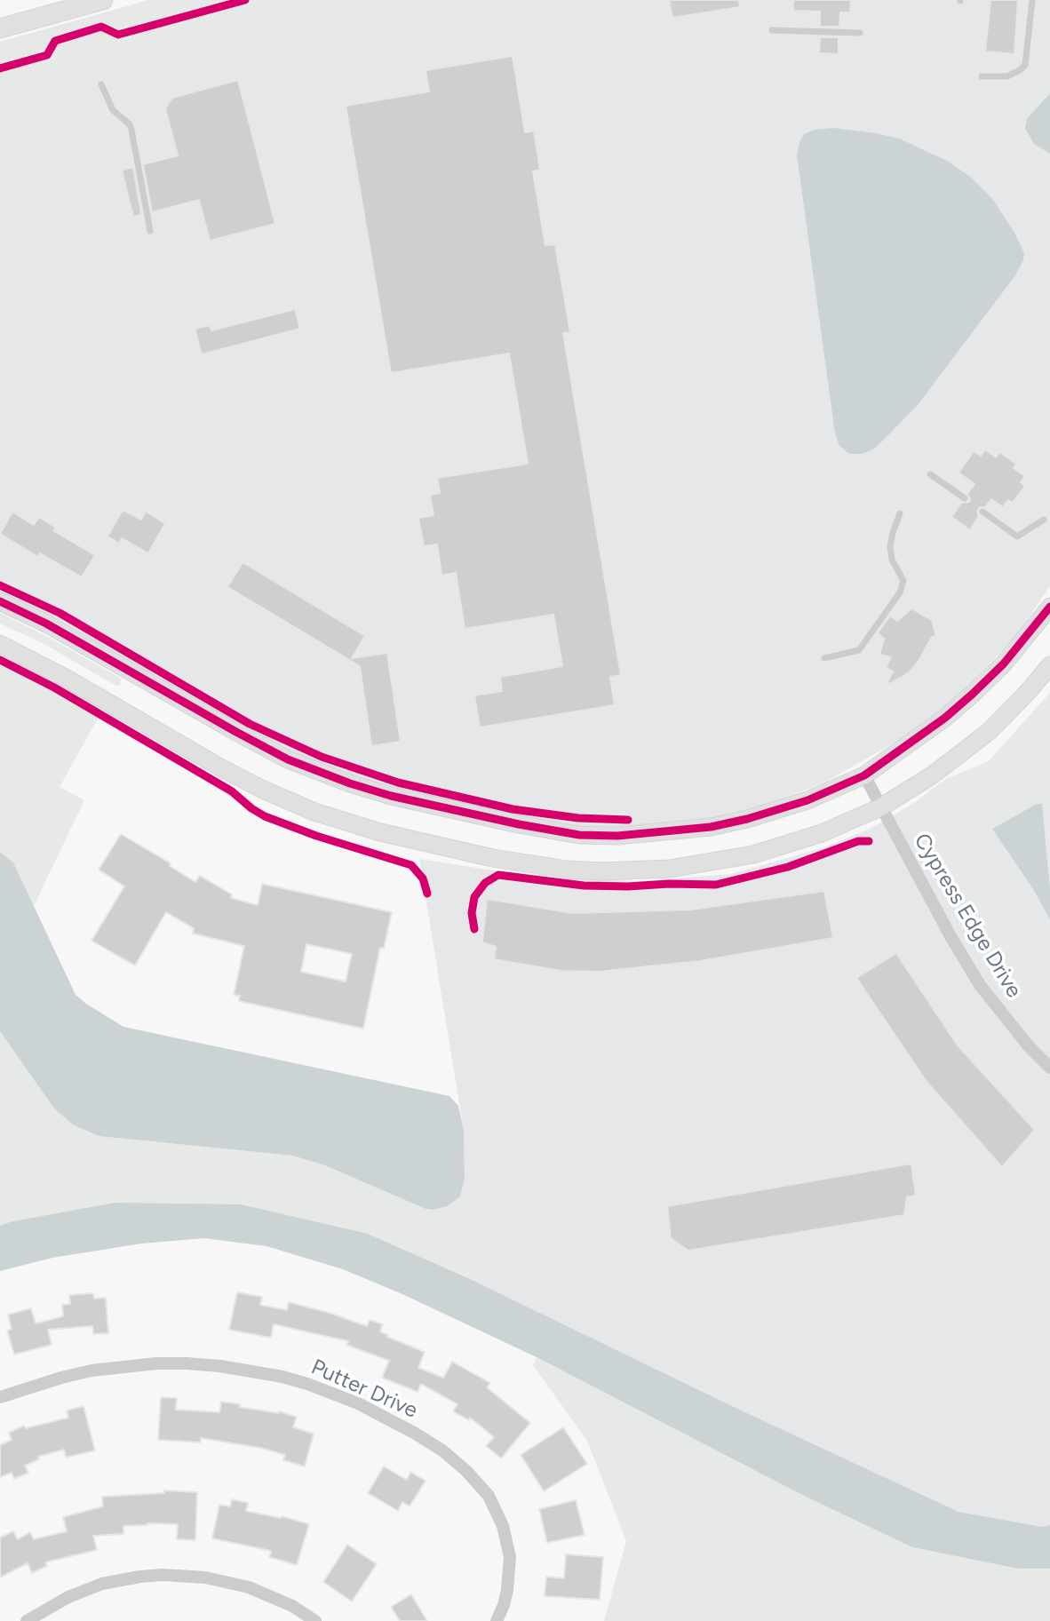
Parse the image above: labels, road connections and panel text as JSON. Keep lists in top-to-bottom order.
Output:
{
  "streets": {
    "street": ["Cypress Edge Drive", "Putter Drive"]
  }
}
